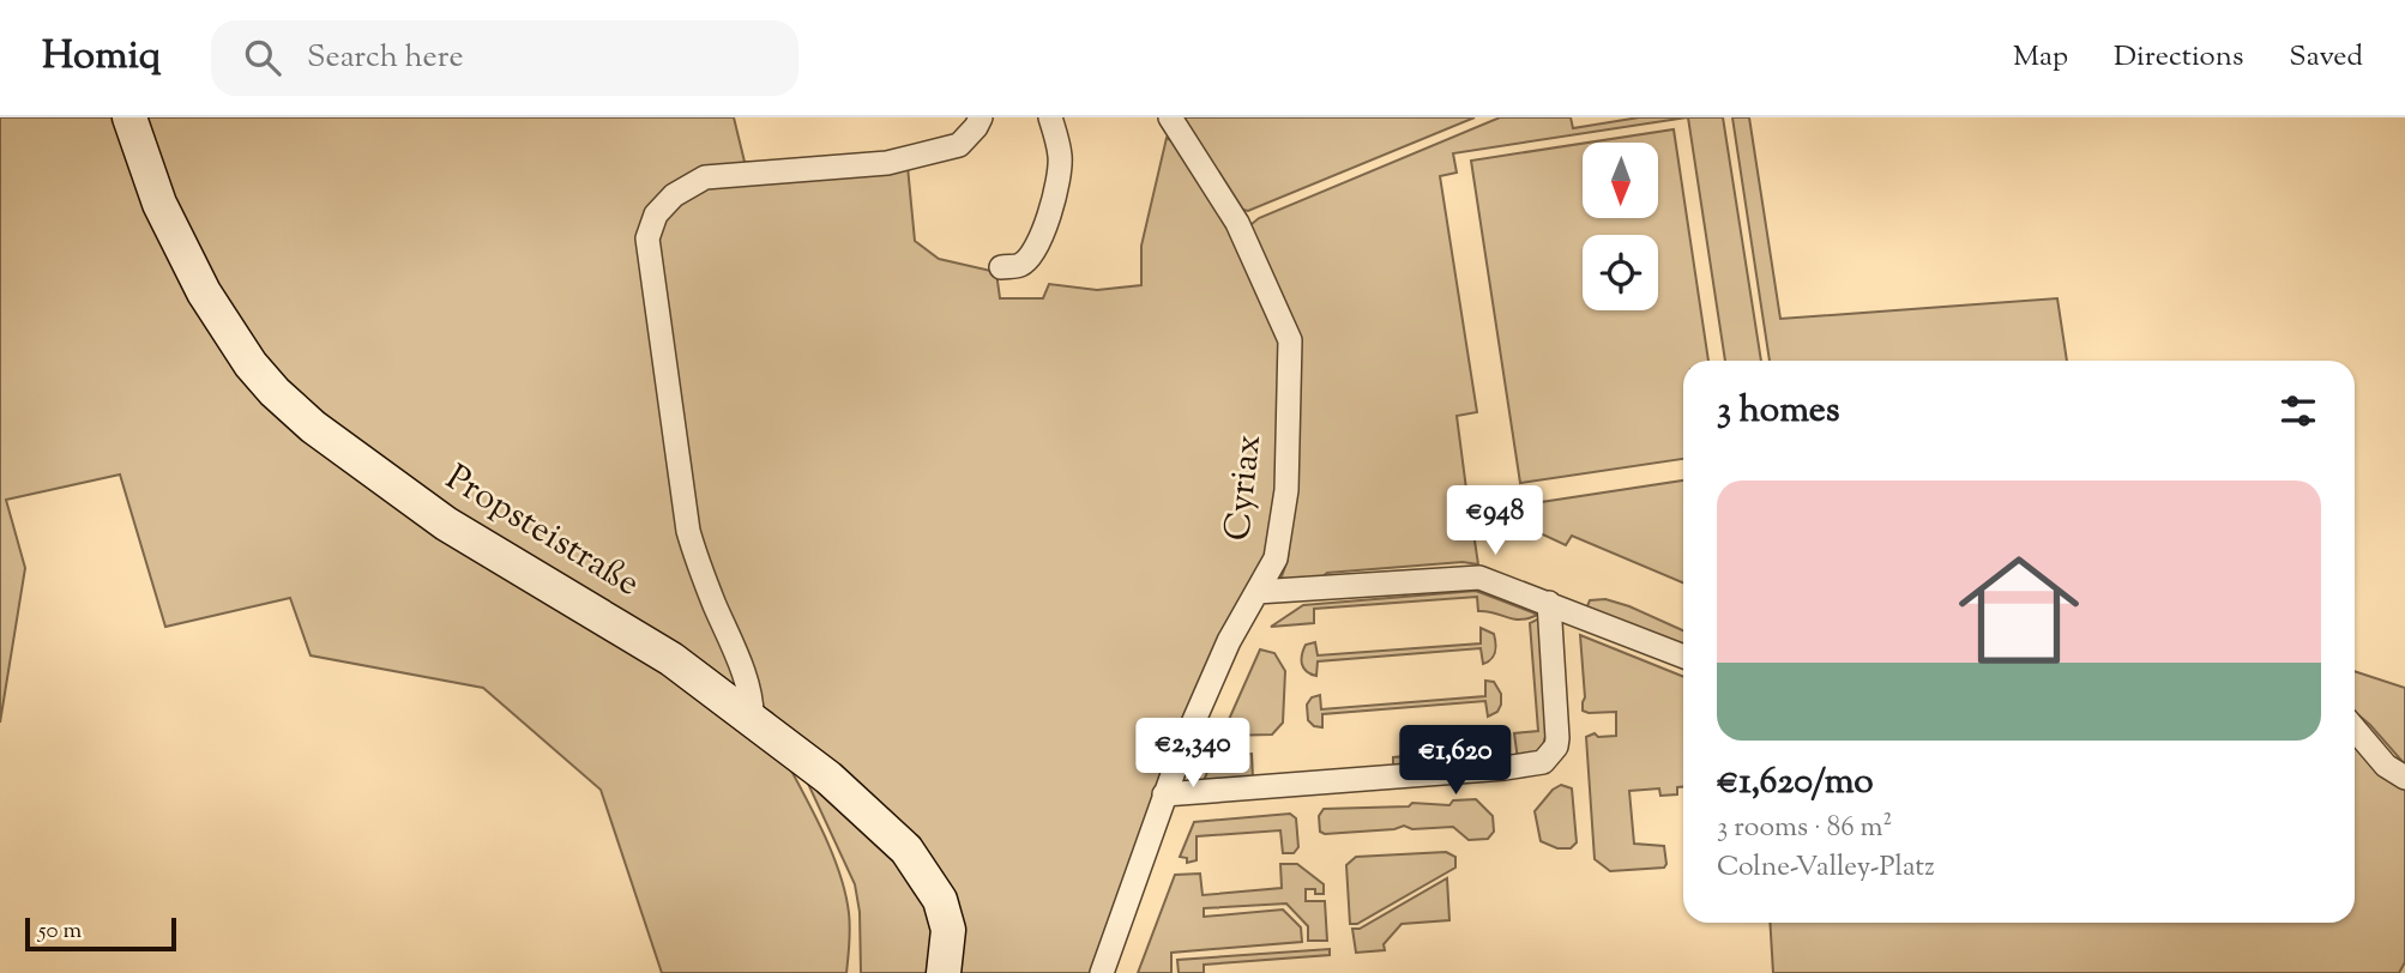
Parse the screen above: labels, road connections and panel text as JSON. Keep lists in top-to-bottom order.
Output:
{
  "streets": {
    "street": ["Cyriax", "Propsteistraße"]
  },
  "scale_bar": "50 m",
  "north": "bottom",
  "page": {
    "header": "Homiq",
    "search": "Search here",
    "nav": ["Map", "Directions", "Saved"],
    "heading": "3 homes",
    "list": [
      {
        "name": "€1,620/mo",
        "note": "3 rooms · 86 m² · Colne-Valley-Platz"
      }
    ],
    "price": ["€948", "€2,340", "€1,620"],
    "scale": "50 m"
  }
}
